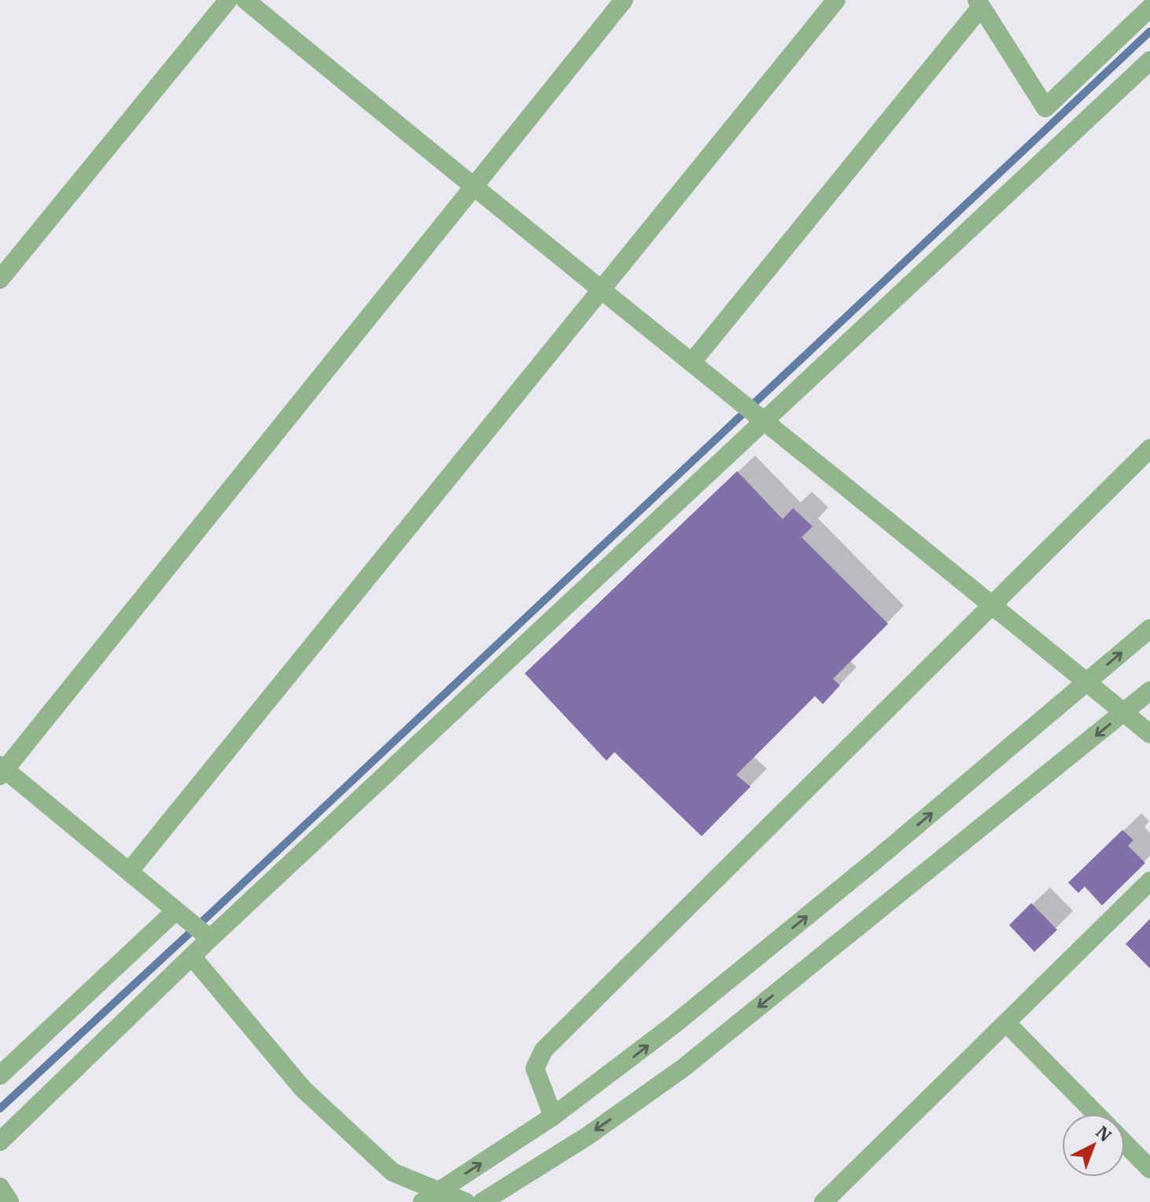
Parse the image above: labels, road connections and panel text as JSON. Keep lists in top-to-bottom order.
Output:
{
  "north": "top right"
}
